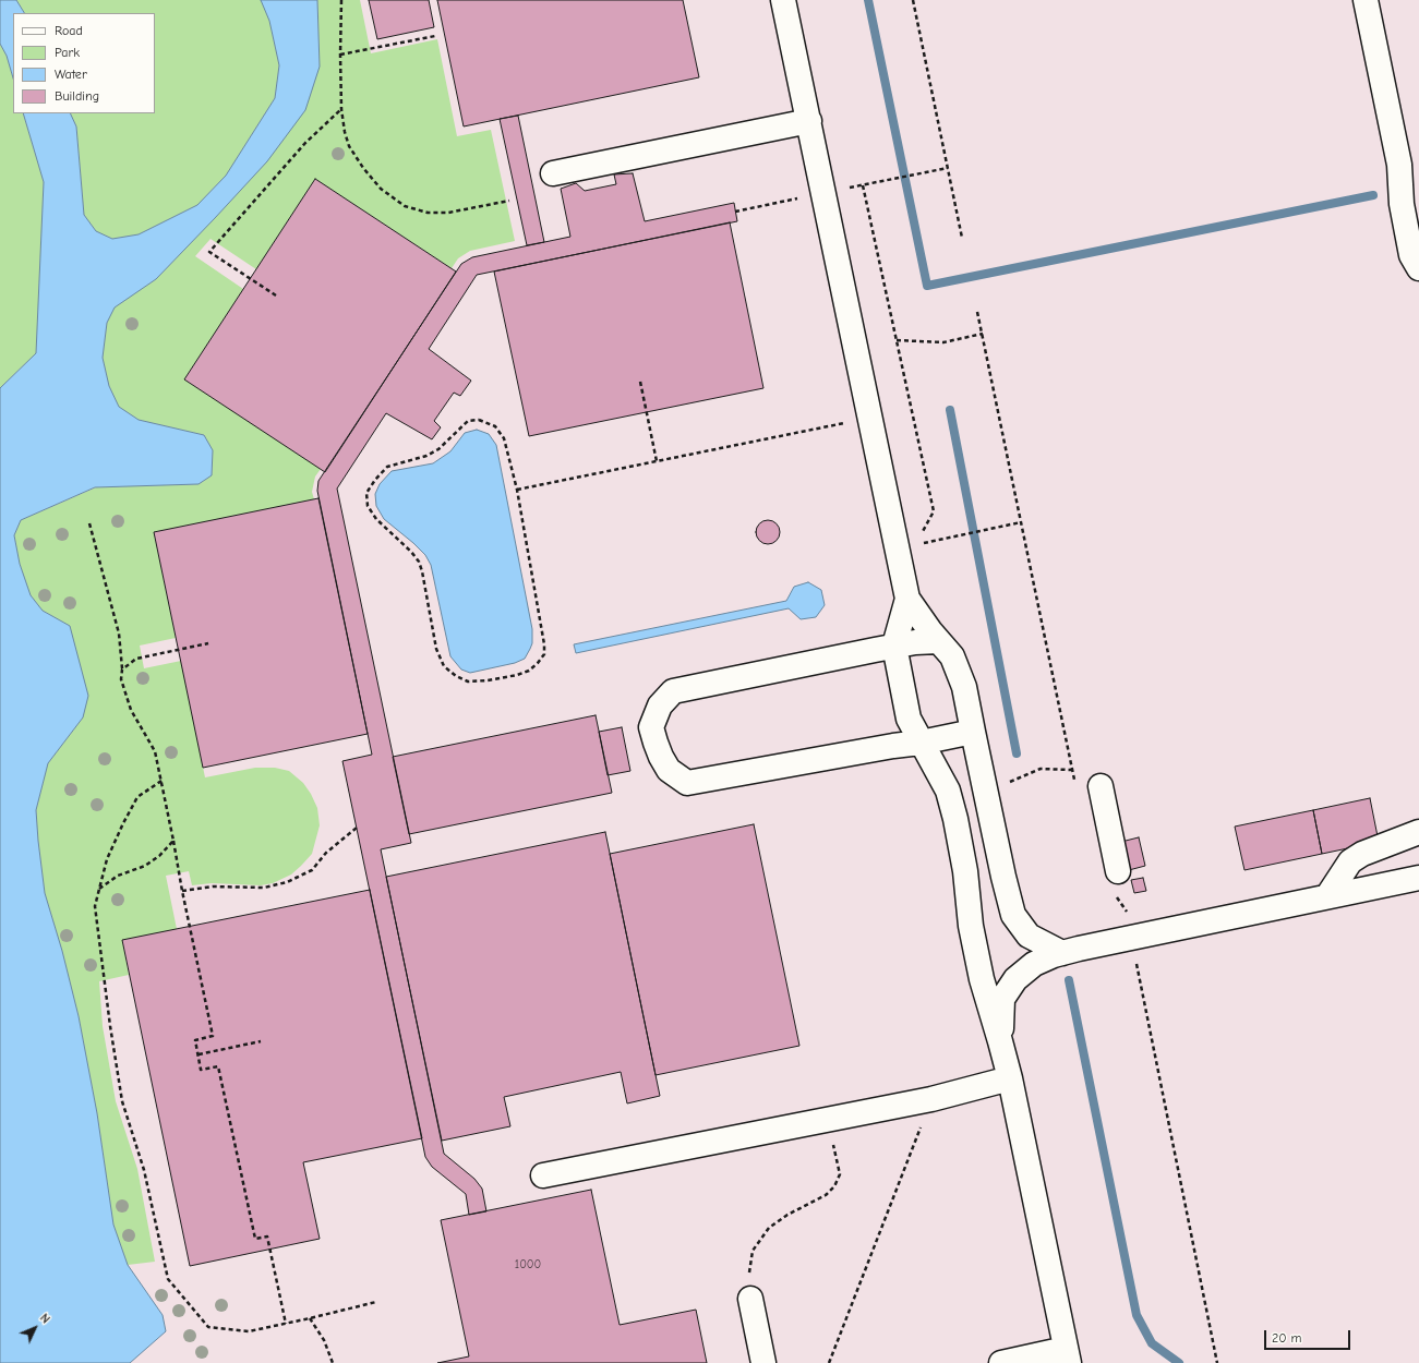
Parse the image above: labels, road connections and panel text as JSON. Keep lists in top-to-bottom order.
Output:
{
  "house_numbers": ["1000"],
  "legend": [
    "Road",
    "Park",
    "Water",
    "Building"
  ],
  "scale_bar": "20 m",
  "north": "top right"
}
